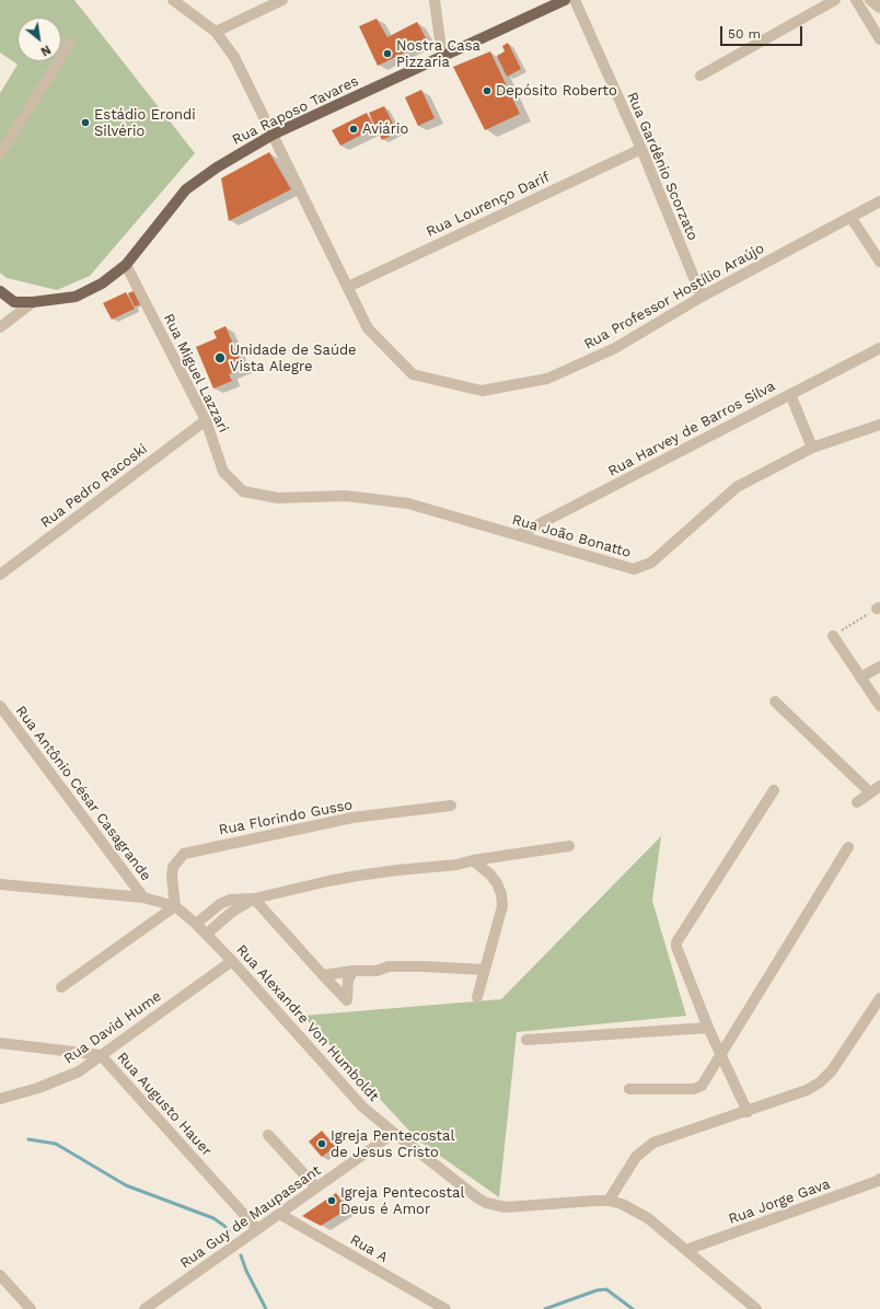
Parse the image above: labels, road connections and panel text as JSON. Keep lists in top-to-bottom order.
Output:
{
  "streets": {
    "main road": ["Rua Raposo Tavares"],
    "street": [
      "Rua Gardênio Scorzato",
      "Rua Lourenço Darif",
      "Rua Professor Hostílio Araújo",
      "Rua Miguel Lazzari",
      "Rua Harvey de Barros Silva",
      "Rua Pedro Racoski",
      "Rua João Bonatto",
      "Rua Antônio César Casagrande",
      "Rua Florindo Gusso",
      "Rua Alexandre Von Humboldt",
      "Rua David Hume",
      "Rua Augusto Hauer",
      "Rua Jorge Gava",
      "Rua Guy de Maupassant",
      "Rua A"
    ]
  },
  "crossings": [
    ["Rua Raposo Tavares", "Rua Professor Hostílio Araújo"],
    ["Rua Raposo Tavares", "Rua Miguel Lazzari"],
    ["Rua Gardênio Scorzato", "Rua Lourenço Darif"],
    ["Rua Gardênio Scorzato", "Rua Professor Hostílio Araújo"],
    ["Rua Lourenço Darif", "Rua Professor Hostílio Araújo"],
    ["Rua Miguel Lazzari", "Rua Pedro Racoski"],
    ["Rua Miguel Lazzari", "Rua João Bonatto"],
    ["Rua Harvey de Barros Silva", "Rua João Bonatto"],
    ["Rua Antônio César Casagrande", "Rua Alexandre Von Humboldt"],
    ["Rua Florindo Gusso", "Rua Alexandre Von Humboldt"],
    ["Rua Alexandre Von Humboldt", "Rua David Hume"],
    ["Rua Alexandre Von Humboldt", "Rua Jorge Gava"],
    ["Rua Alexandre Von Humboldt", "Rua Guy de Maupassant"],
    ["Rua David Hume", "Rua Augusto Hauer"],
    ["Rua Augusto Hauer", "Rua Guy de Maupassant"],
    ["Rua Guy de Maupassant", "Rua A"]
  ],
  "places": [
    "Nostra Casa Pizzaria",
    "Depósito Roberto",
    "Estádio Erondi Silvério",
    "Aviário",
    "Unidade de Saúde Vista Alegre",
    "Igreja Pentecostal de Jesus Cristo",
    "Igreja Pentecostal Deus é Amor"
  ],
  "scale_bar": "50 m",
  "north": "bottom right"
}
